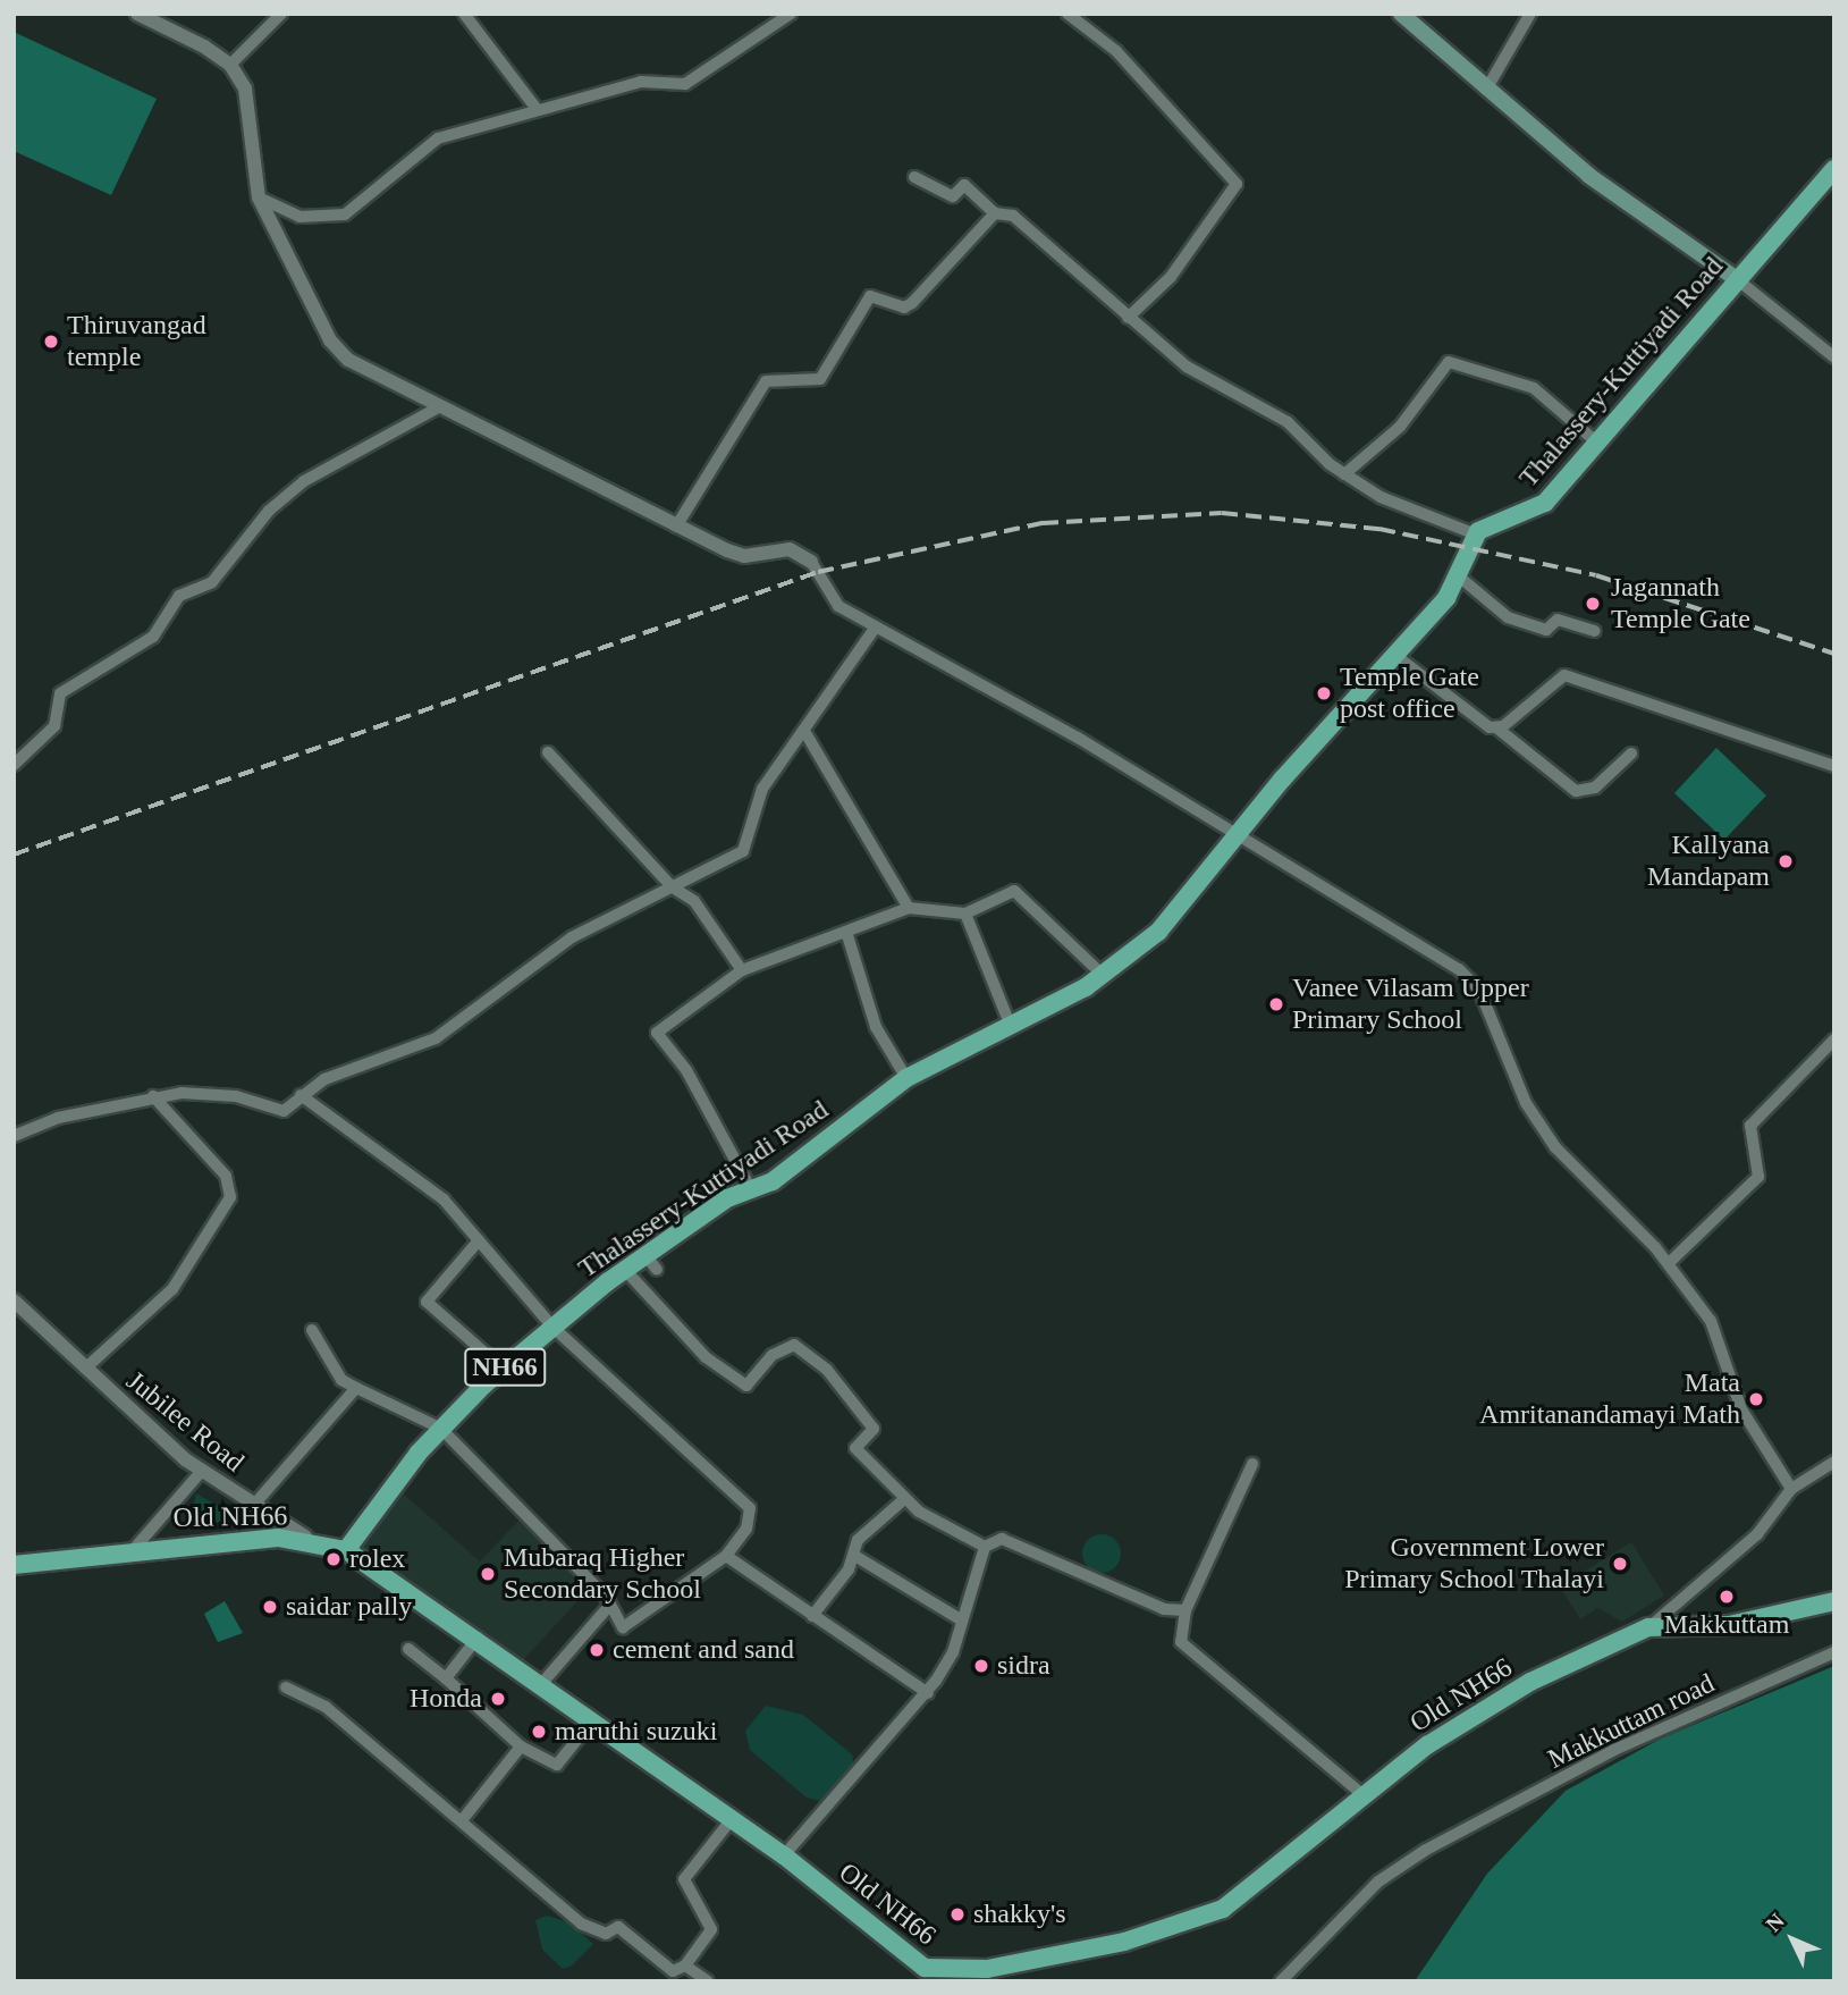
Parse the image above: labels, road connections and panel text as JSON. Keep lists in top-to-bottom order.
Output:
{
  "streets": {
    "main road": ["Thalassery-Kuttiyadi Road", "NH66", "Old NH66"],
    "street": ["Jubilee Road", "Makkuttam road"]
  },
  "crossings": [
    ["Thalassery-Kuttiyadi Road", "Jubilee Road"],
    ["Thalassery-Kuttiyadi Road", "Old NH66"],
    ["Jubilee Road", "Old NH66"]
  ],
  "places": [
    "Thiruvangad temple",
    "Jagannath Temple Gate",
    "Temple Gate post office",
    "Kallyana Mandapam",
    "Vanee Vilasam Upper Primary School",
    "Mata Amritanandamayi Math",
    "rolex",
    "Government Lower Primary School Thalayi",
    "Mubaraq Higher Secondary School",
    "Makkuttam",
    "saidar pally",
    "cement and sand",
    "sidra",
    "Honda",
    "maruthi suzuki",
    "shakky's"
  ],
  "north": "top left"
}
